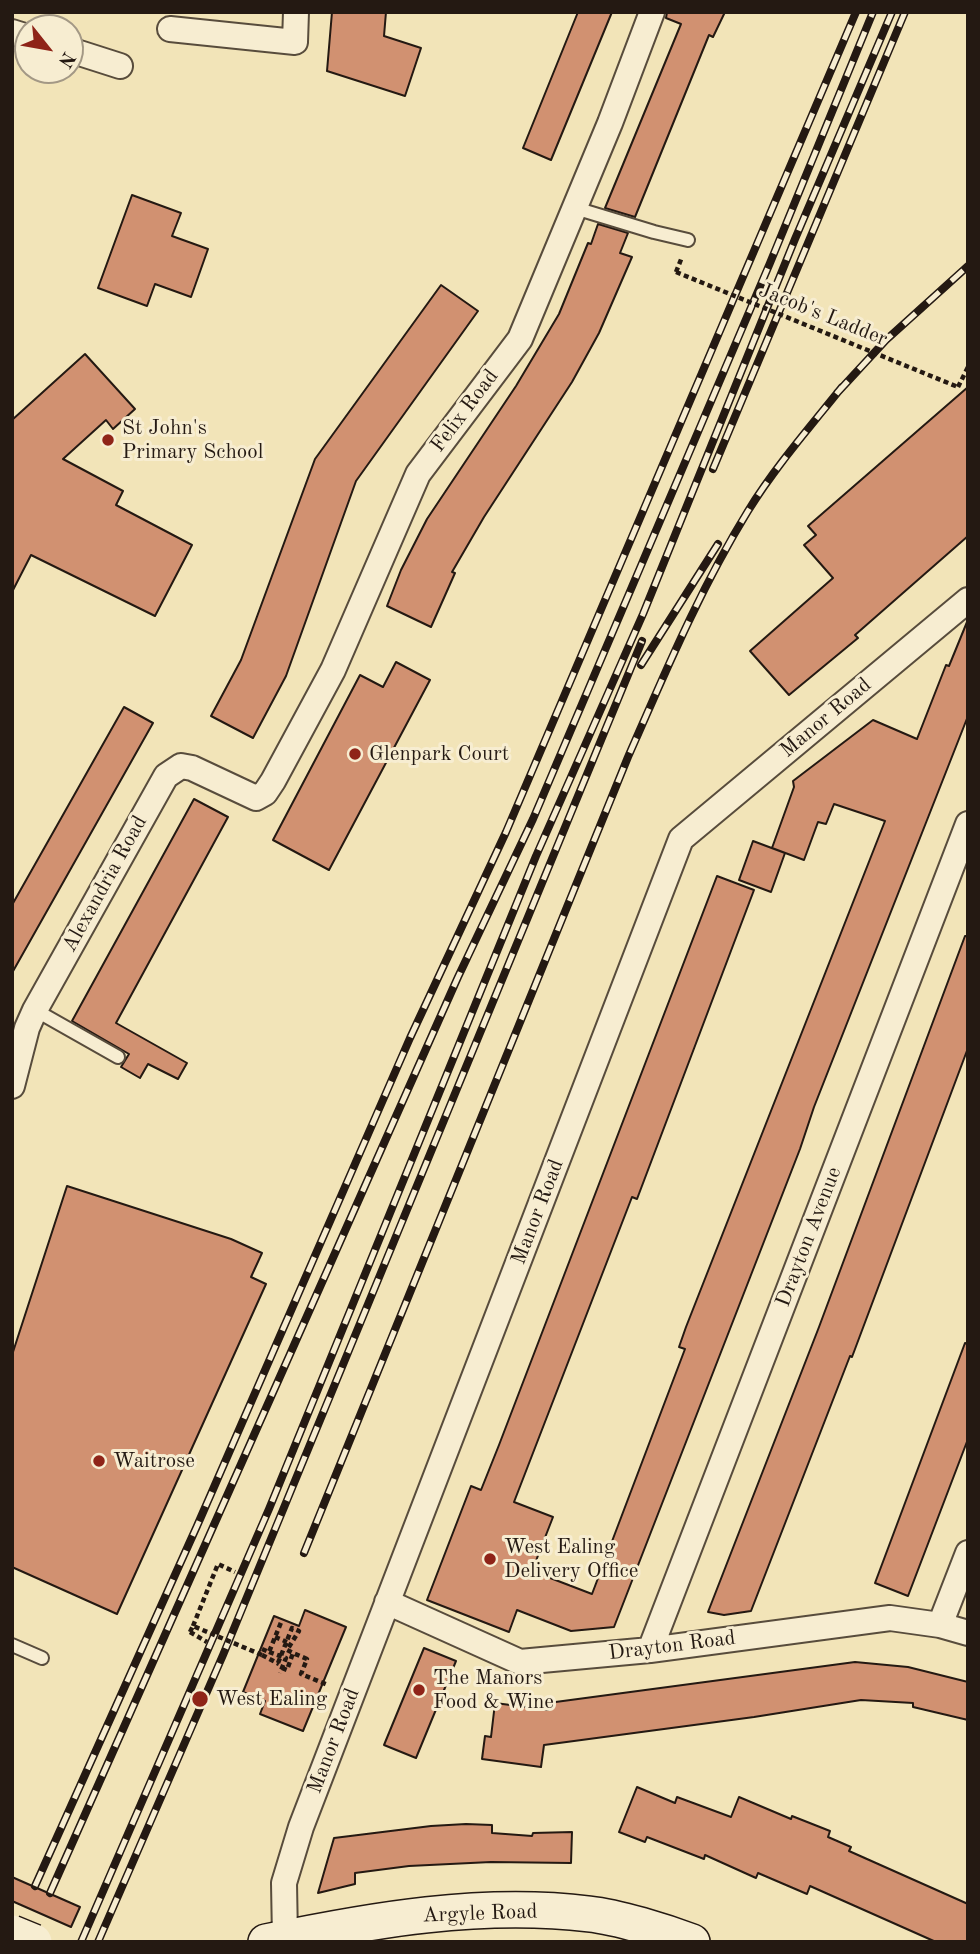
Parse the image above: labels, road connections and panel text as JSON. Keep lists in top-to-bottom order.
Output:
{
  "streets": {
    "main road": ["Argyle Road"],
    "street": [
      "Felix Road",
      "Manor Road",
      "Alexandria Road",
      "Drayton Avenue",
      "Drayton Road"
    ],
    "path": ["Jacob's Ladder"]
  },
  "crossings": [
    ["Felix Road", "Alexandria Road"],
    ["Manor Road", "Drayton Road"],
    ["Manor Road", "Argyle Road"],
    ["Drayton Avenue", "Drayton Road"]
  ],
  "places": [
    "St John's Primary School",
    "Glenpark Court",
    "Waitrose",
    "West Ealing Delivery Office",
    "The Manors Food & Wine",
    "West Ealing"
  ],
  "north": "bottom right"
}
